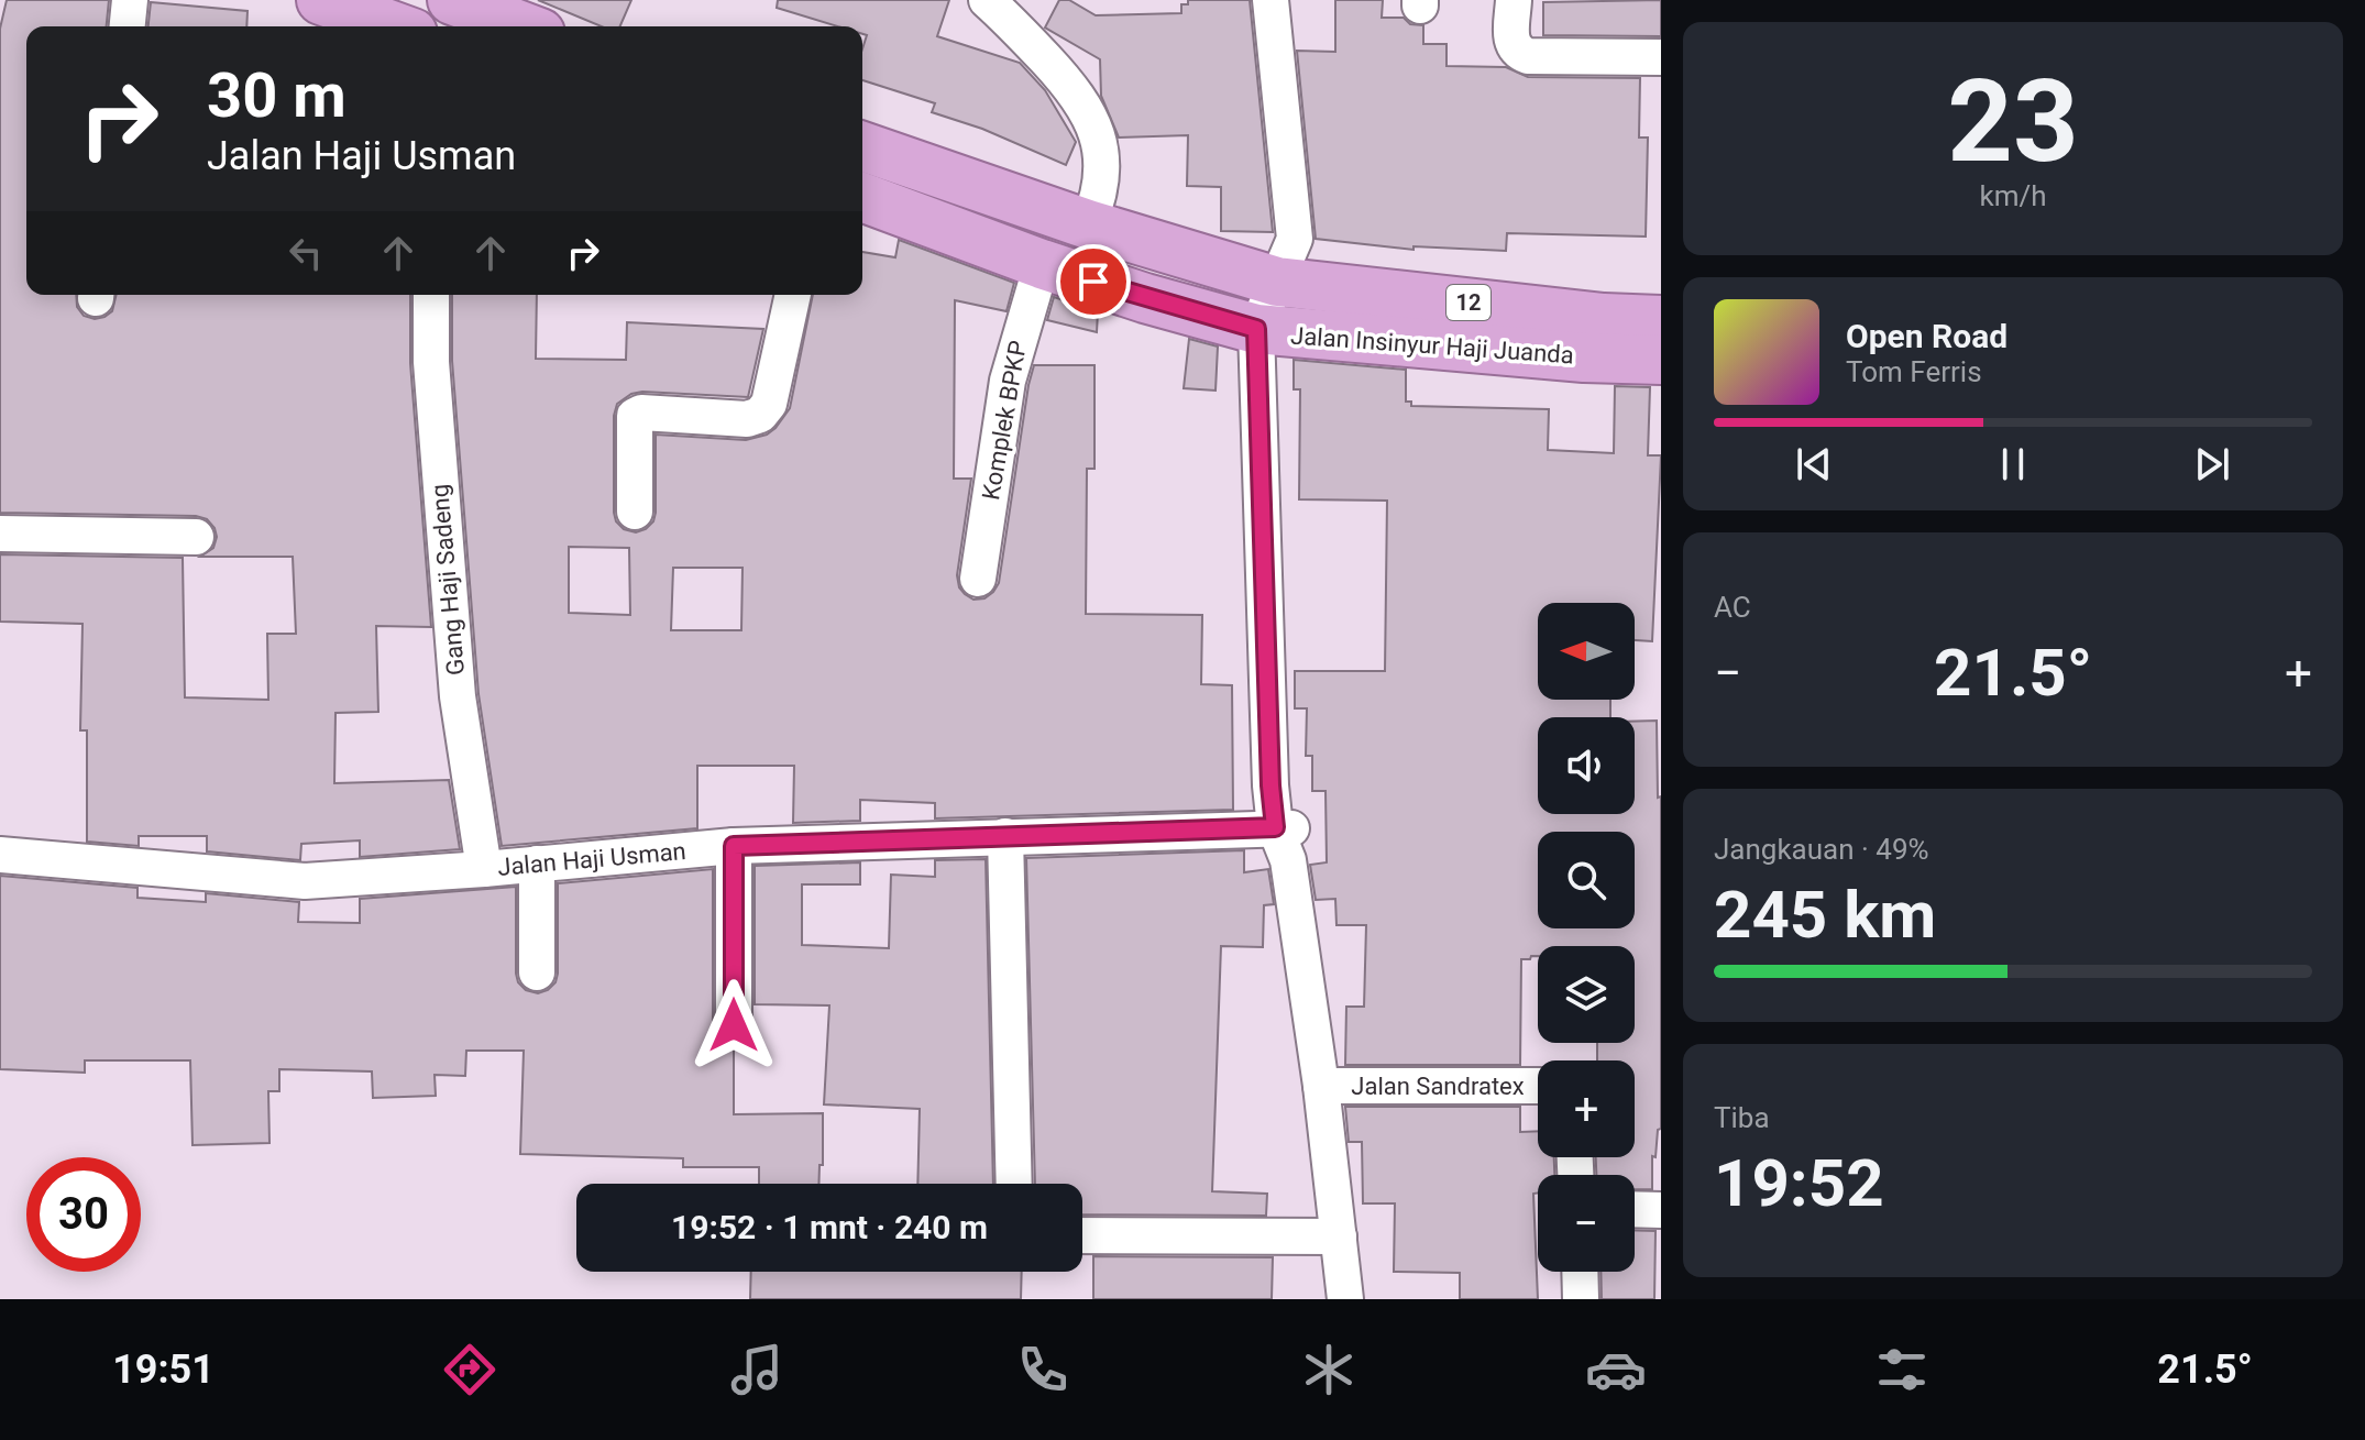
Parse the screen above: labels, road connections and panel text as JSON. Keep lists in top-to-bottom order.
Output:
{
  "streets": {
    "highway": ["12", "Jalan Insinyur Haji Juanda"],
    "street": [
      "Komplek BPKP",
      "Gang Haji Sadeng",
      "Jalan Haji Usman",
      "Jalan Sandratex"
    ]
  },
  "crossings": [
    ["Jalan Insinyur Haji Juanda", "Komplek BPKP"],
    ["Jalan Insinyur Haji Juanda", "Jalan Sandratex"],
    ["Gang Haji Sadeng", "Jalan Haji Usman"],
    ["Jalan Haji Usman", "Jalan Sandratex"]
  ],
  "north": "left",
  "page": {
    "tile": [
      ["23", "km/h"],
      "AC",
      ["Jangkauan · 49%", "245 km"],
      ["Tiba", "19:52"]
    ],
    "turn": ["30 m", "Jalan Haji Usman"],
    "song": ["Open Road", "Tom Ferris"],
    "map_buttons": ["+", "−"],
    "heat": ["−", "21.5°", "+"],
    "limit": "30",
    "trip": "19:52 · 1 mnt · 240 m",
    "tabs": ["19:51", "21.5°"]
  }
}
